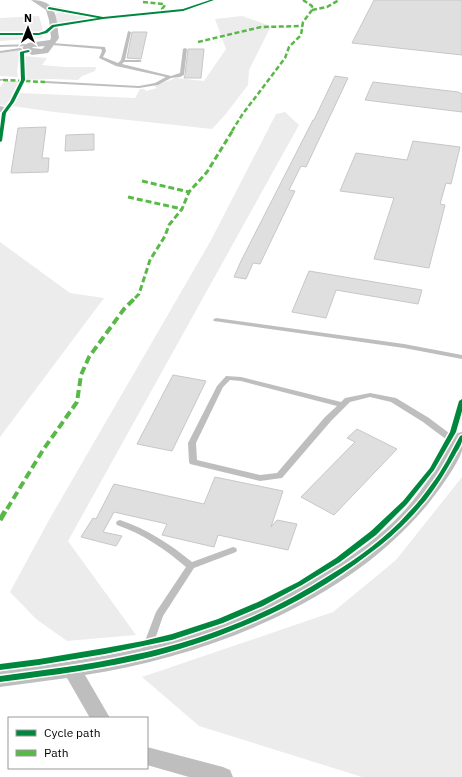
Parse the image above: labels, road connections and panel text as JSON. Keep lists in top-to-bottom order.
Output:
{
  "legend": ["Cycle path", "Path"],
  "north": "top"
}
